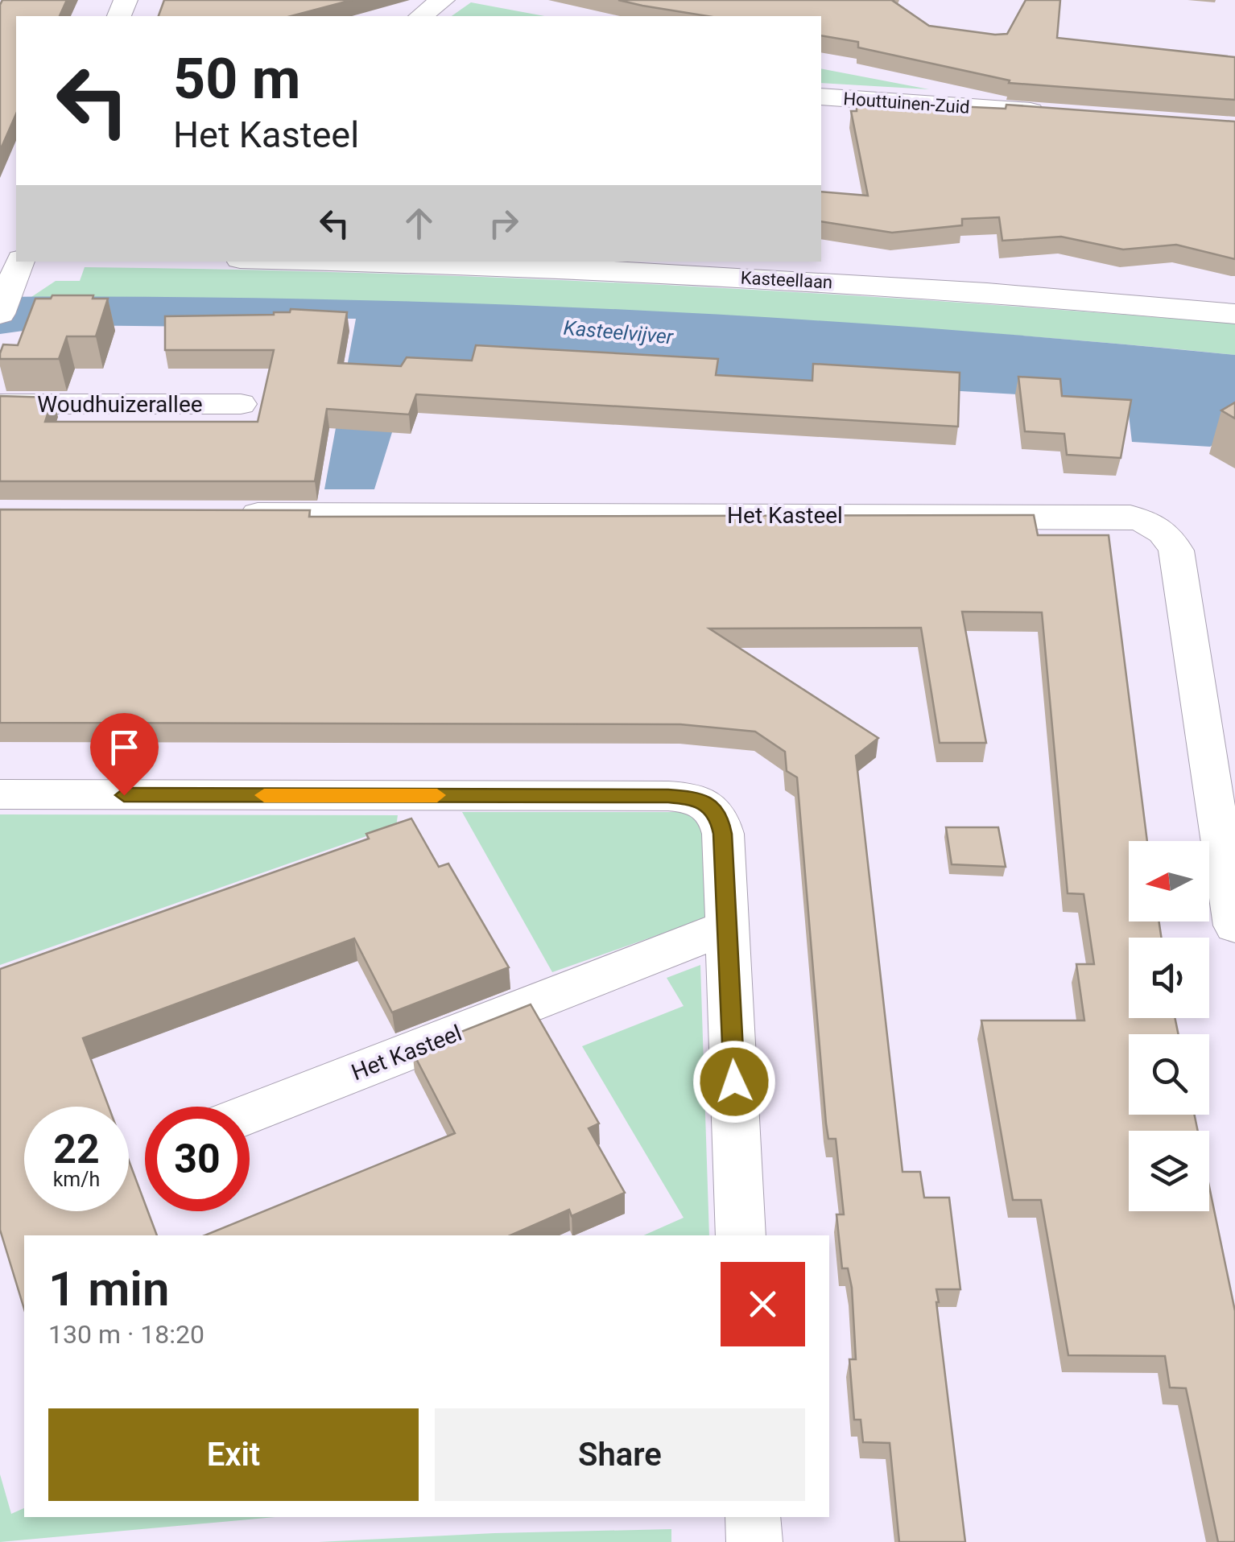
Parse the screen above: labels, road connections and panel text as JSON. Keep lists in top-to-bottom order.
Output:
{
  "streets": {
    "street": [
      "Houttuinen-Zuid",
      "Kasteellaan",
      "Woudhuizerallee",
      "Het Kasteel"
    ]
  },
  "water": ["Kasteelvijver"],
  "north": "left",
  "page": {
    "turn": ["50 m", "Het Kasteel"],
    "speed": "22 km/h",
    "limit": "30",
    "heading": ["1 min", "130 m · 18:20"],
    "buttons": ["Exit", "Share"]
  }
}
